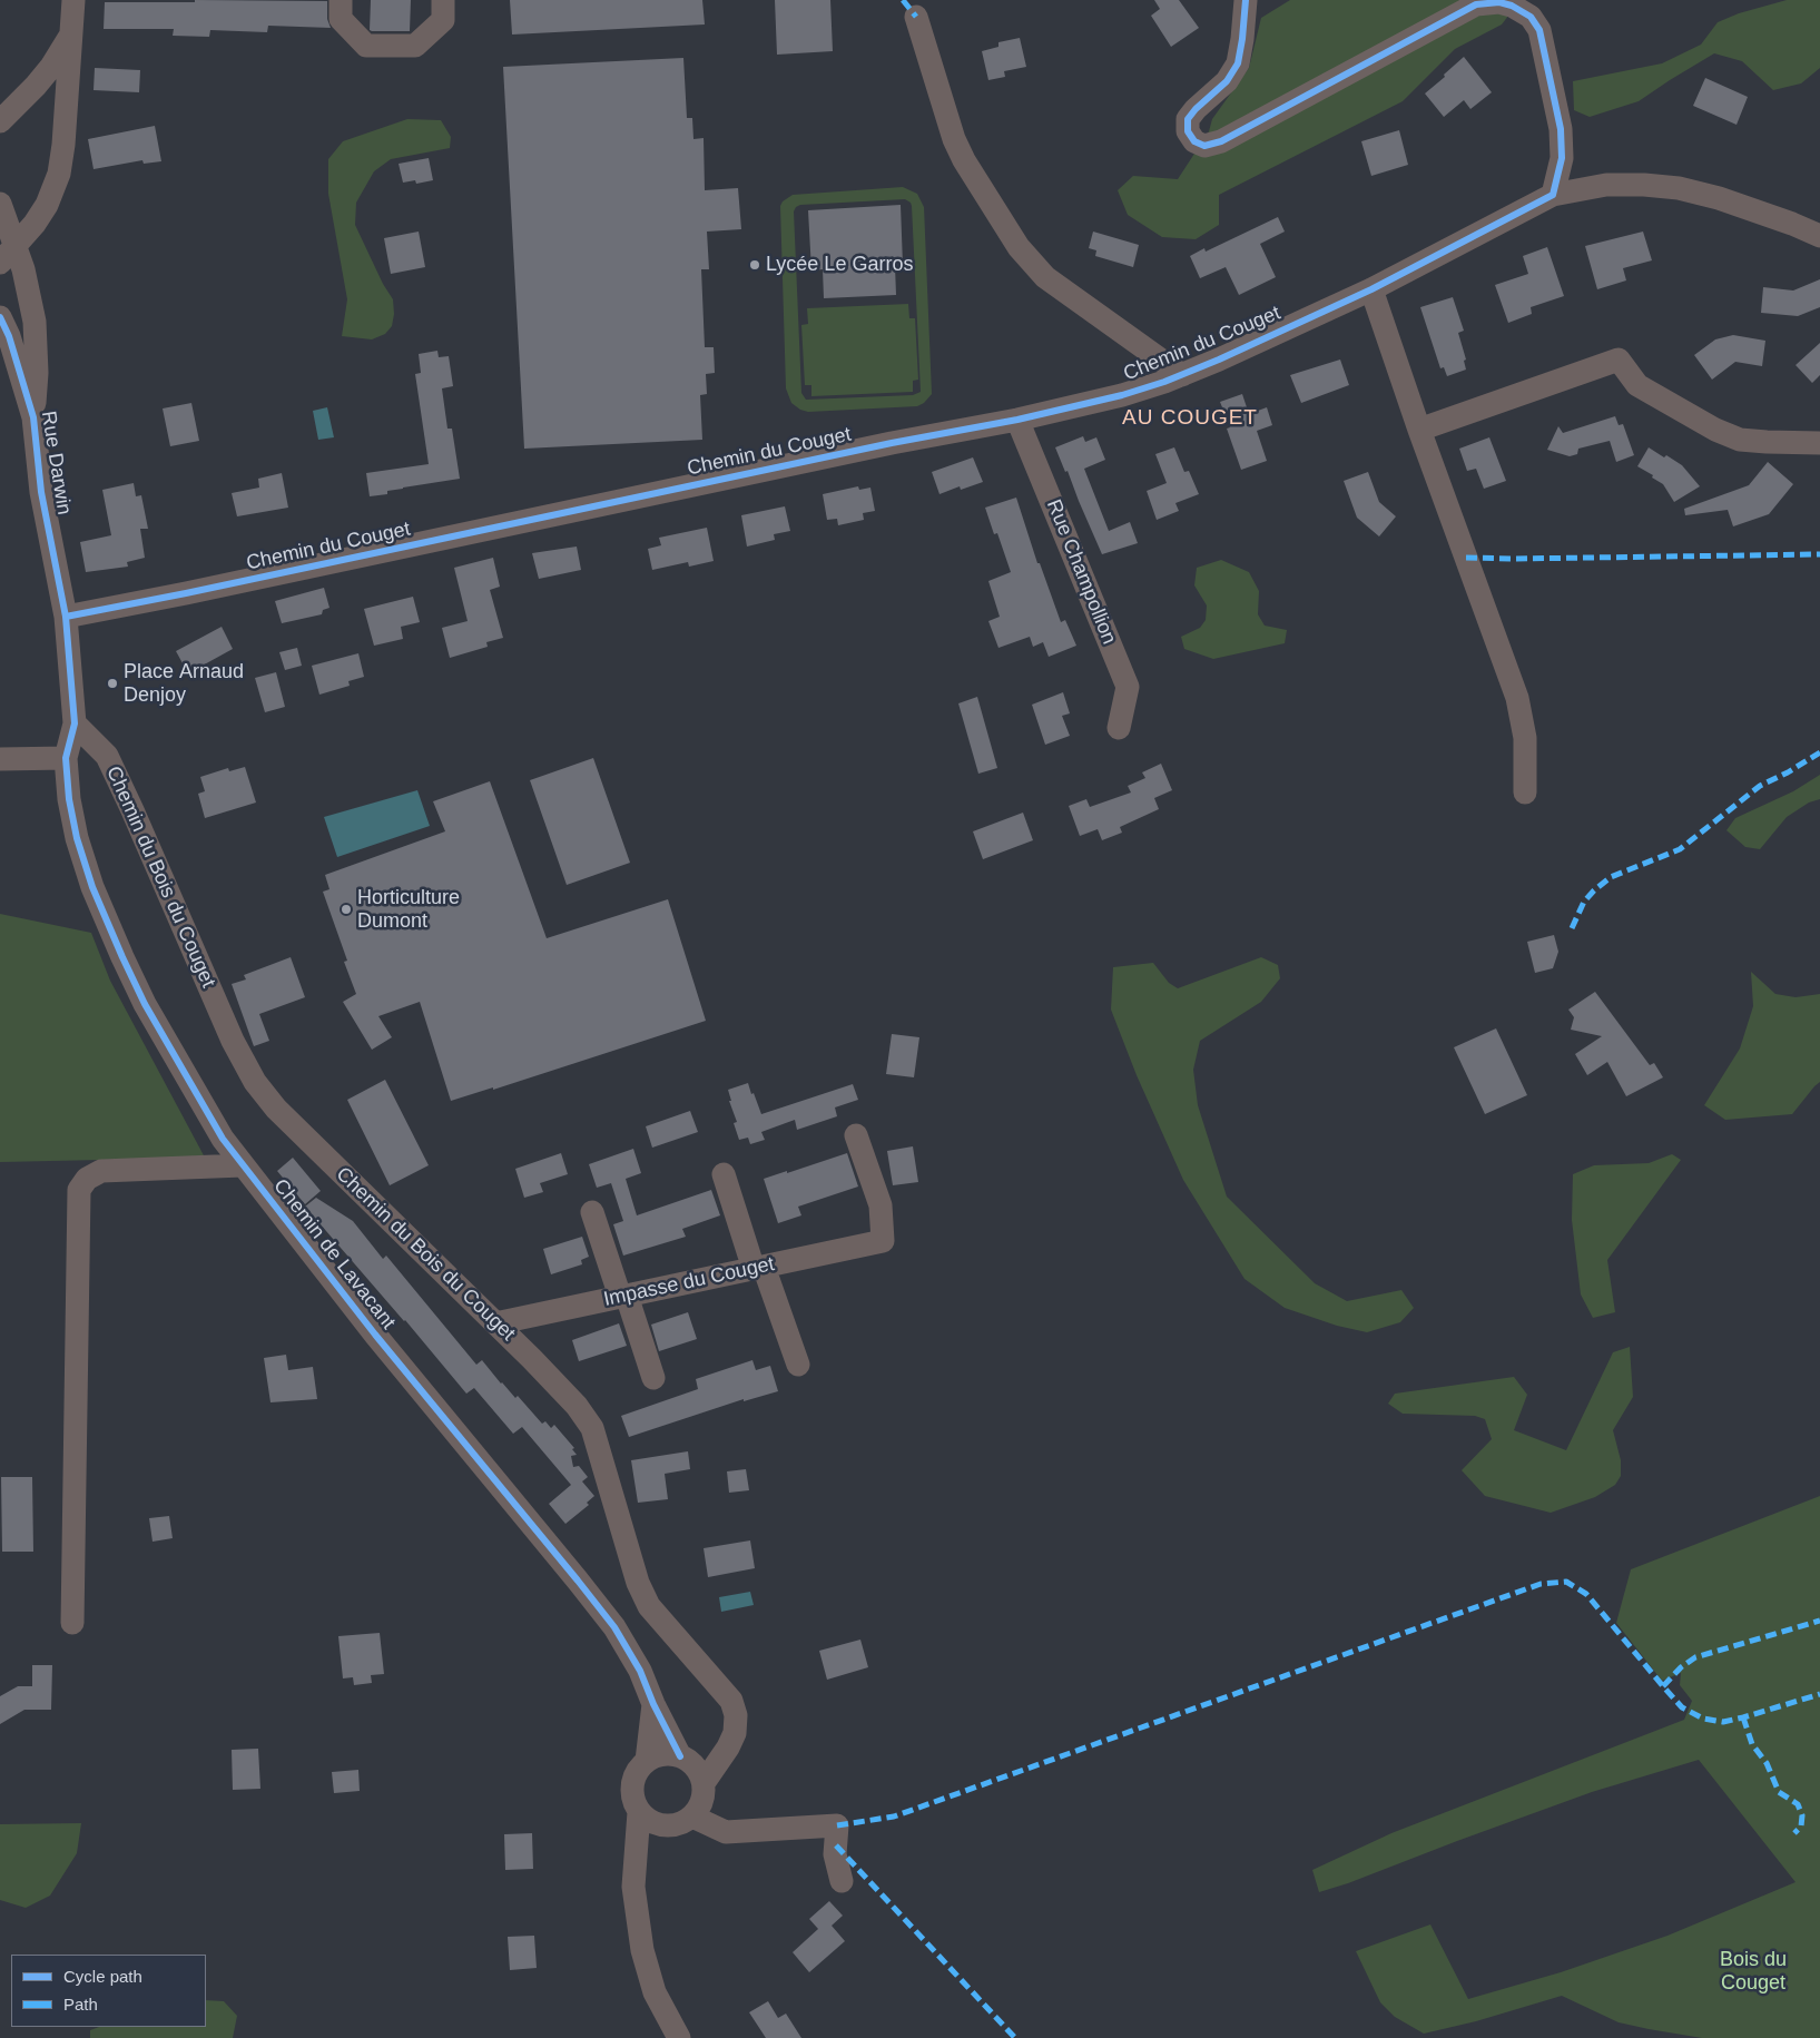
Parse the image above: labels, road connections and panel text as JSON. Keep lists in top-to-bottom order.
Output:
{
  "streets": {
    "street": [
      "Chemin du Couget",
      "Rue Darwin",
      "Rue Champollion",
      "Chemin du Bois du Couget",
      "Chemin de Lavacant",
      "Impasse du Couget"
    ]
  },
  "crossings": [
    ["Chemin du Couget", "Rue Darwin"],
    ["Chemin du Couget", "Rue Champollion"],
    ["Chemin du Bois du Couget", "Chemin de Lavacant"],
    ["Chemin du Bois du Couget", "Impasse du Couget"]
  ],
  "districts": ["AU COUGET"],
  "parks": ["Bois du Couget"],
  "places": ["Lycée Le Garros", "Place Arnaud Denjoy", "Horticulture Dumont"],
  "legend": ["Cycle path", "Path"]
}
